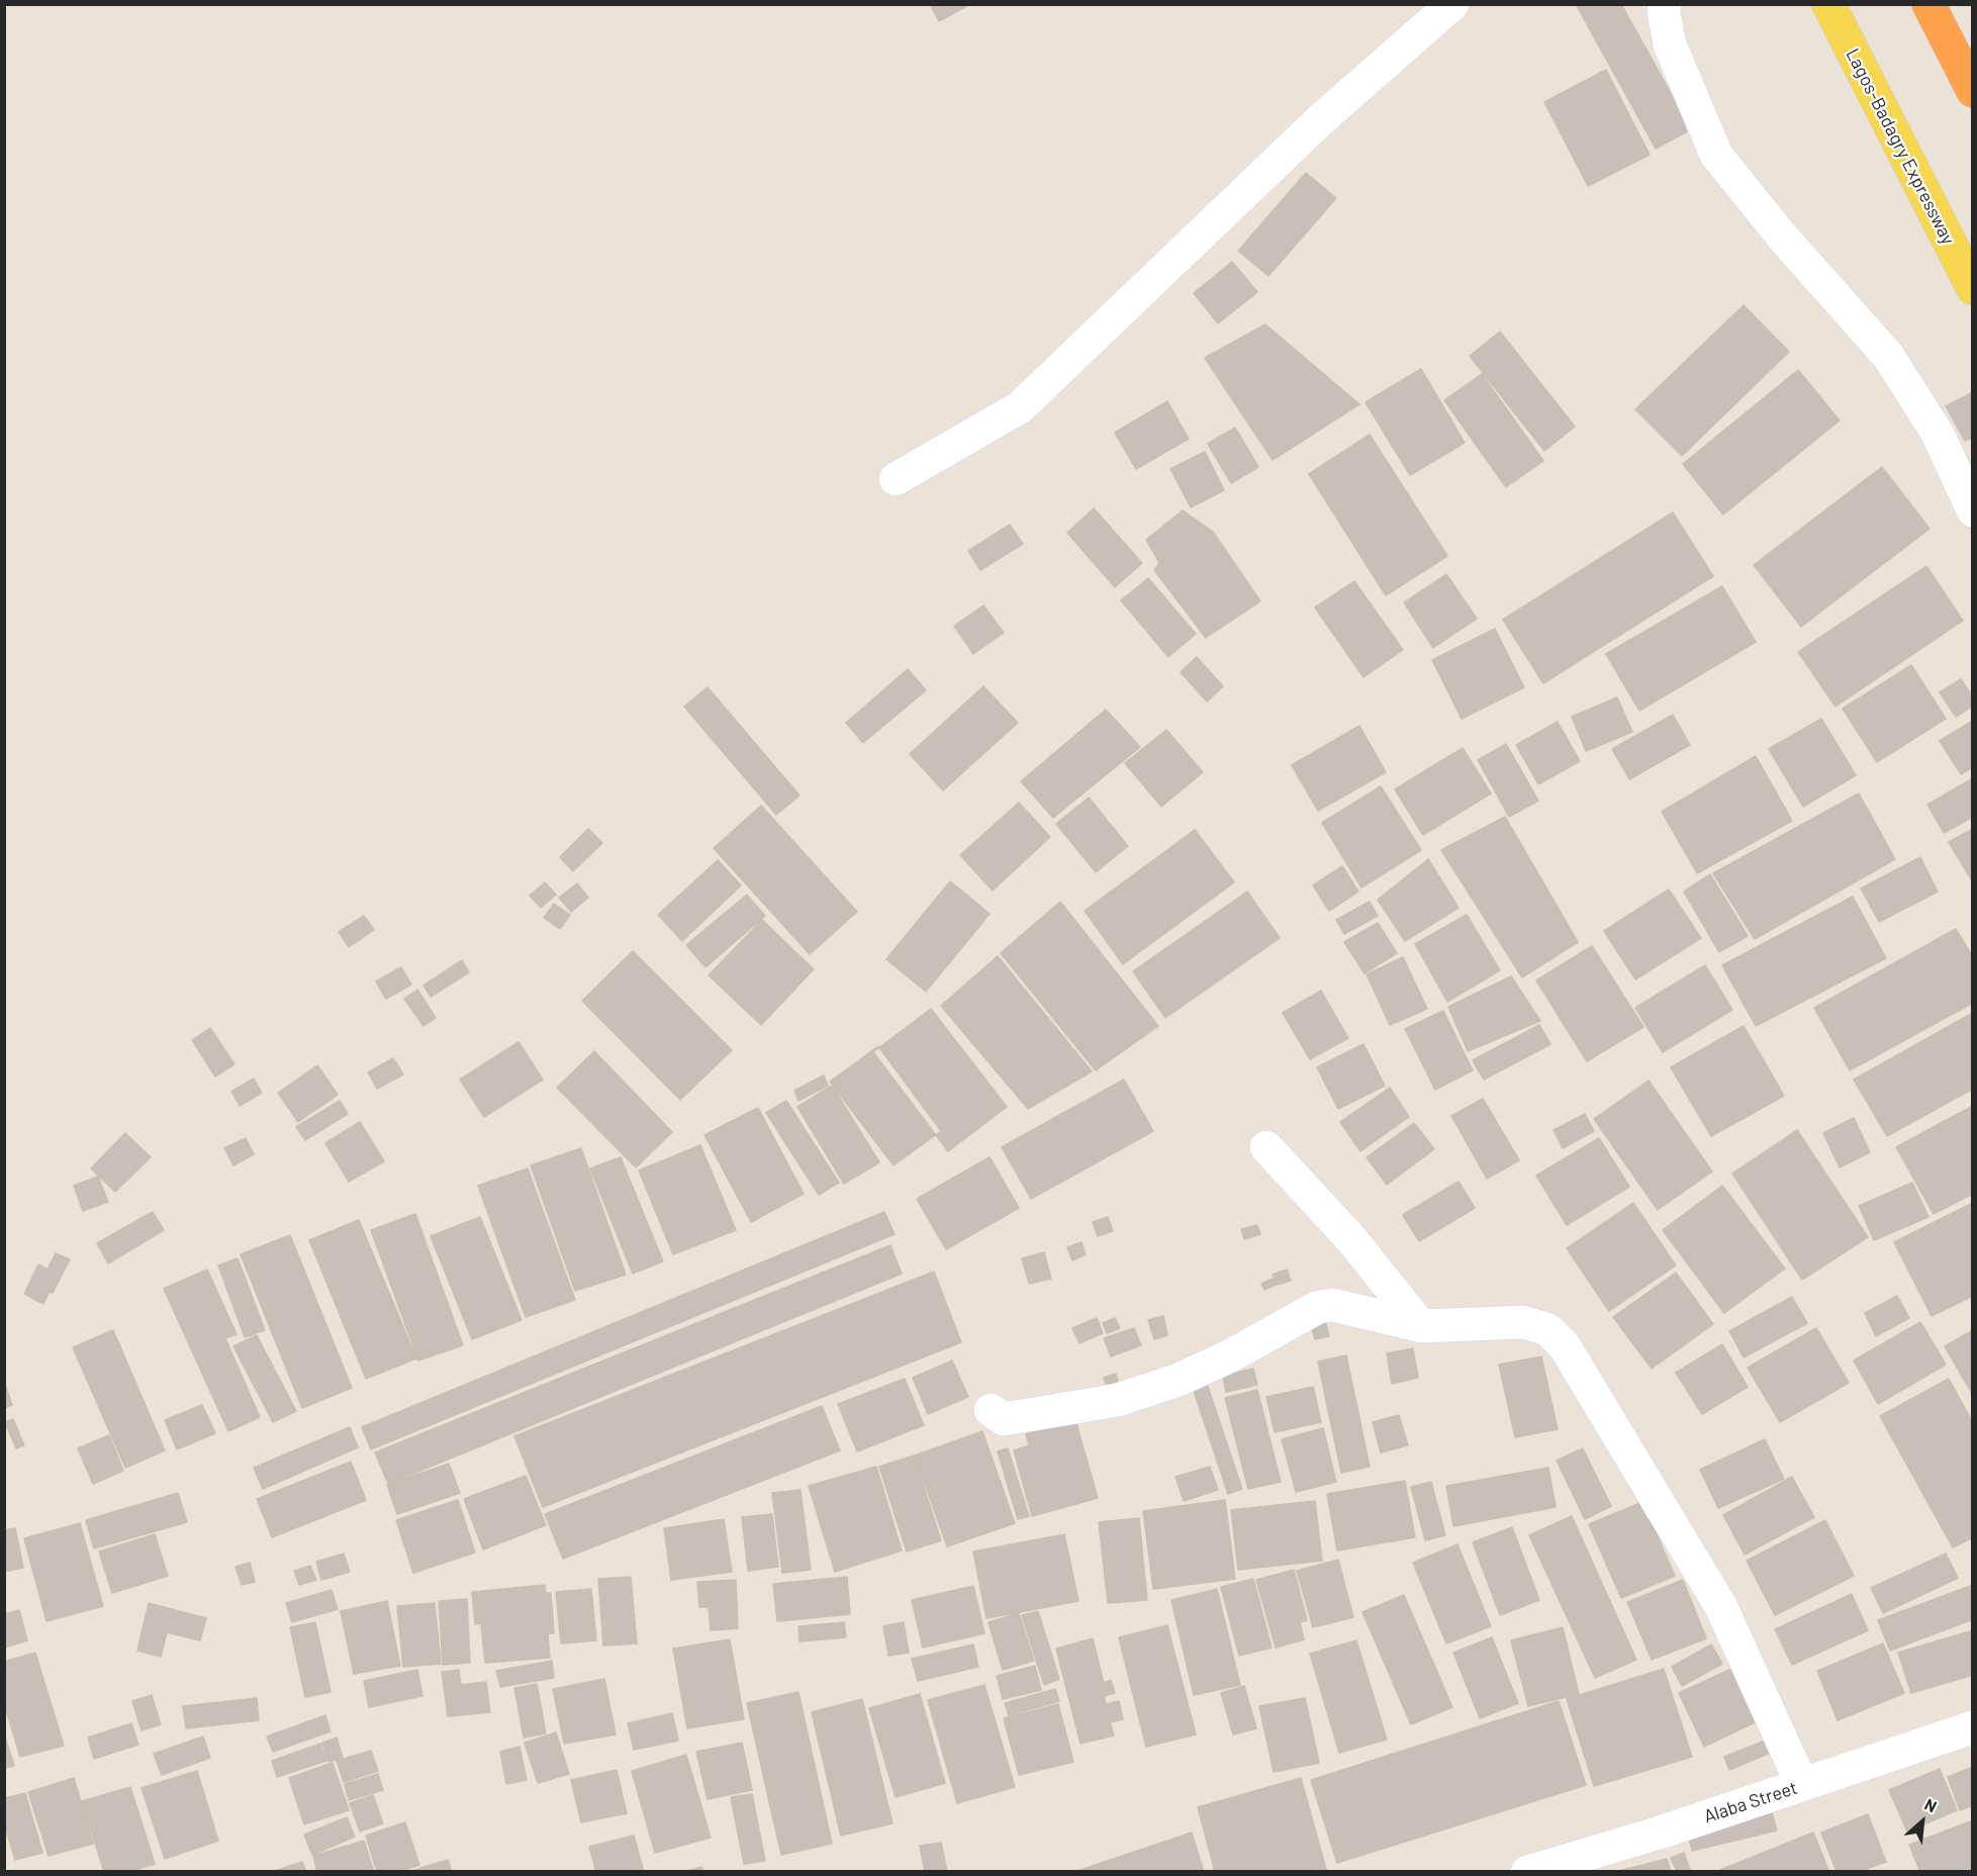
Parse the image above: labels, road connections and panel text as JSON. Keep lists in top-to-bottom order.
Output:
{
  "streets": {
    "main road": ["Lagos-Badagry Expressway"],
    "street": ["Alaba Street"]
  },
  "north": "top right"
}
